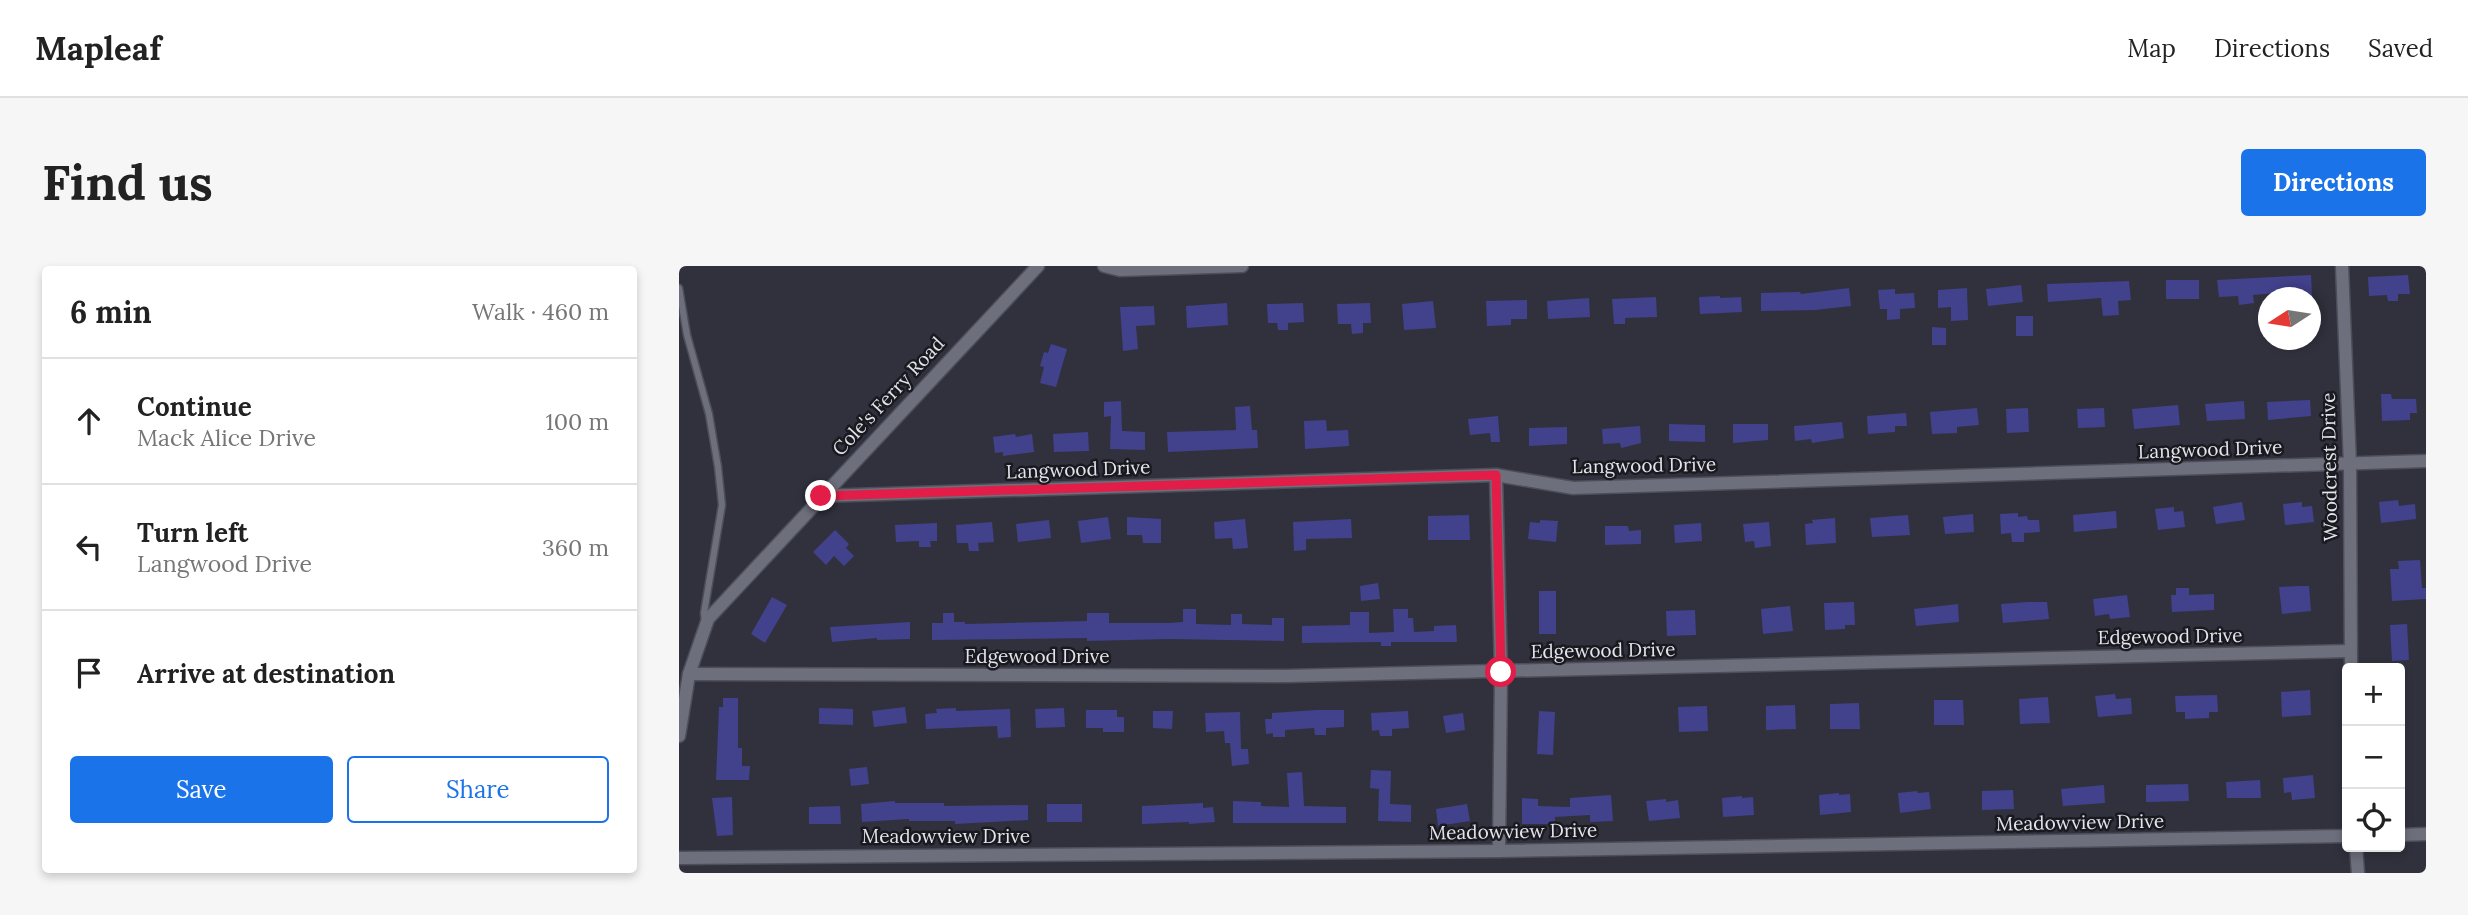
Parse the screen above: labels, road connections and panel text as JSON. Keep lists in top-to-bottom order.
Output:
{
  "streets": {
    "street": [
      "Cole's Ferry Road",
      "Langwood Drive",
      "Woodcrest Drive",
      "Edgewood Drive",
      "Meadowview Drive"
    ]
  },
  "crossings": [
    ["Cole's Ferry Road", "Langwood Drive"],
    ["Cole's Ferry Road", "Edgewood Drive"],
    ["Langwood Drive", "Woodcrest Drive"],
    ["Woodcrest Drive", "Edgewood Drive"]
  ],
  "north": "left",
  "page": {
    "header": "Mapleaf",
    "nav": ["Map", "Directions", "Saved"],
    "buttons": [
      "Directions",
      ["Save", "Share"]
    ],
    "title": "Find us",
    "heading": ["6 min", "Walk · 460 m"],
    "list": [
      ["Continue", "Mack Alice Drive", "100 m"],
      ["Turn left", "Langwood Drive", "360 m"],
      "Arrive at destination"
    ],
    "map_buttons": ["+", "−"]
  }
}
